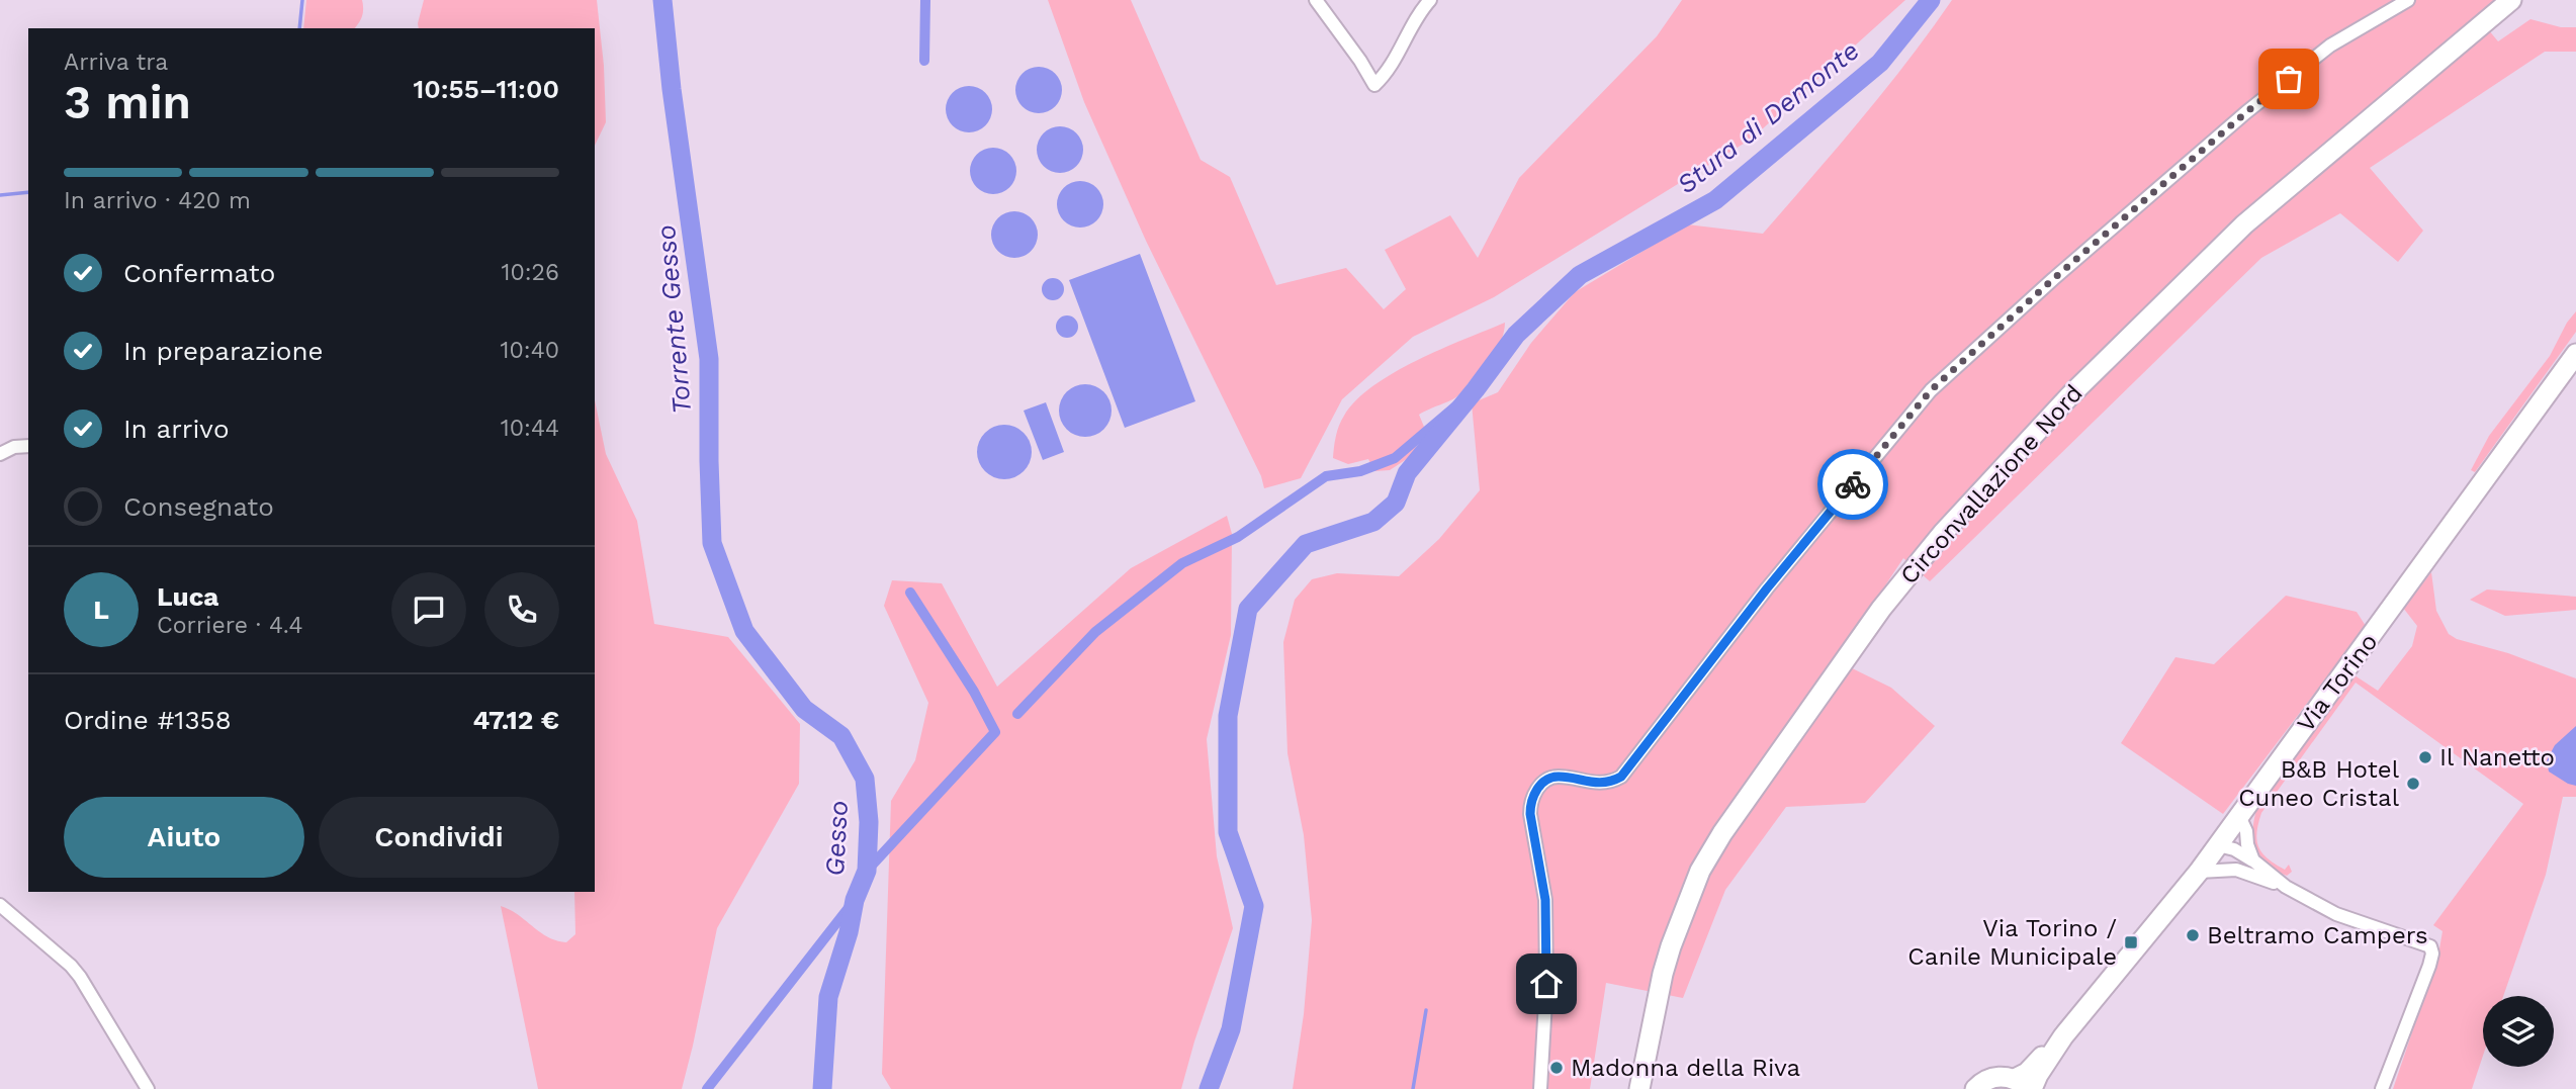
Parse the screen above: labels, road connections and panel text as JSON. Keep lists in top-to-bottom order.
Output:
{
  "streets": {
    "main road": ["Circonvallazione Nord", "Via Torino"]
  },
  "water": ["Stura di Demonte", "Torrente Gesso", "Gesso"],
  "places": {
    "other": [
      "Il Nanetto",
      "B&B Hotel Cuneo Cristal",
      "Beltramo Campers",
      "Madonna della Riva"
    ],
    "transit": ["Via Torino / Canile Municipale"]
  },
  "page": {
    "heading": ["3 min", "Arriva tra", "10:55–11:00"],
    "panel": [
      "Luca",
      "Corriere · 4.4",
      "Ordine #1358",
      "47.12 €"
    ],
    "bar": "In arrivo · 420 m",
    "list": [
      ["Confermato", "10:26"],
      ["In preparazione", "10:40"],
      ["In arrivo", "10:44"],
      "Consegnato"
    ],
    "round": "L",
    "buttons": ["Aiuto", "Condividi"]
  }
}
